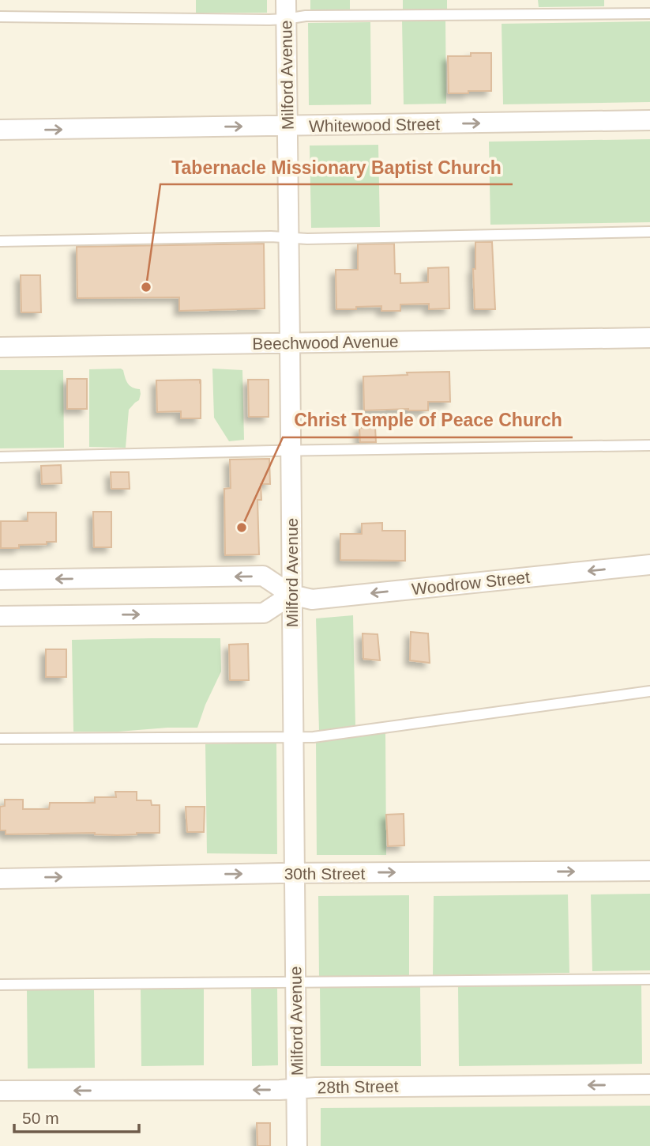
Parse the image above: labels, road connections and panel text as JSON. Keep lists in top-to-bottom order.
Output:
{
  "streets": {
    "street": [
      "Milford Avenue",
      "Whitewood Street",
      "Beechwood Avenue",
      "Woodrow Street",
      "30th Street",
      "28th Street"
    ]
  },
  "crossings": [
    ["Milford Avenue", "Whitewood Street"],
    ["Milford Avenue", "Beechwood Avenue"],
    ["Milford Avenue", "Woodrow Street"],
    ["Milford Avenue", "30th Street"],
    ["Milford Avenue", "28th Street"]
  ],
  "one_way": ["Whitewood Street", "30th Street", "28th Street"],
  "places": ["Tabernacle Missionary Baptist Church", "Christ Temple of Peace Church"],
  "scale_bar": "50 m"
}
